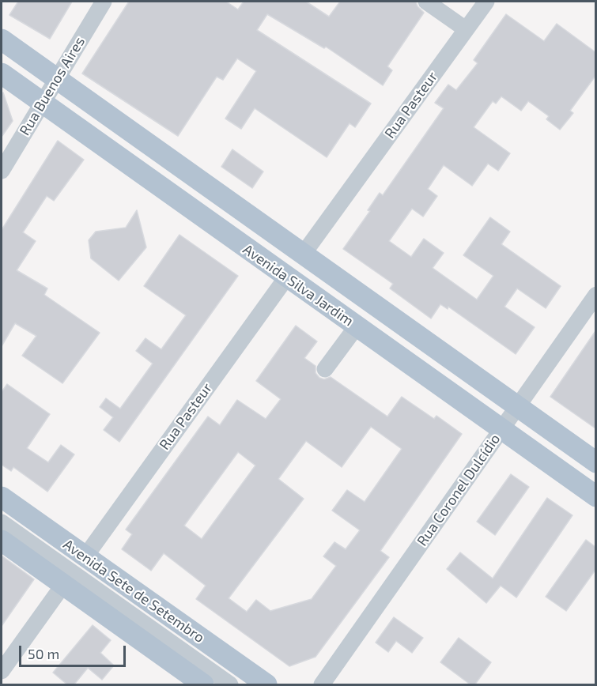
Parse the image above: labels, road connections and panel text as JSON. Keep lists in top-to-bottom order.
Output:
{
  "streets": {
    "main road": ["Avenida Silva Jardim", "Avenida Sete de Setembro"],
    "street": ["Rua Buenos Aires", "Rua Pasteur", "Rua Coronel Dulcídio"]
  },
  "crossings": [
    ["Rua Buenos Aires", "Avenida Silva Jardim"],
    ["Rua Pasteur", "Avenida Silva Jardim"],
    ["Rua Pasteur", "Avenida Sete de Setembro"],
    ["Avenida Silva Jardim", "Rua Coronel Dulcídio"]
  ],
  "scale_bar": "50 m"
}
